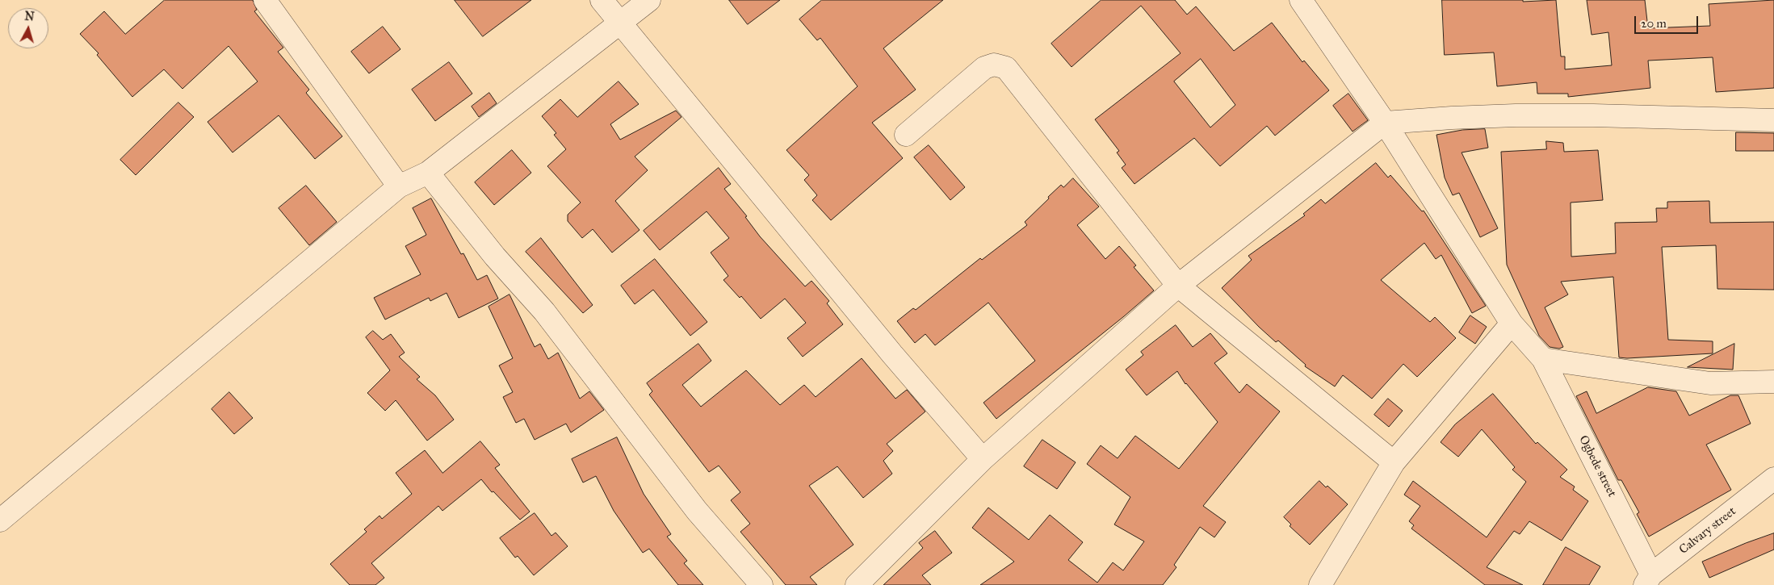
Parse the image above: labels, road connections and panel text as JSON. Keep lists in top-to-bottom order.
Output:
{
  "streets": {
    "street": ["Ogbede street", "Calvary street"]
  },
  "crossings": [
    ["Ogbede street", "Calvary street"]
  ],
  "scale_bar": "20 m",
  "north": "top"
}
